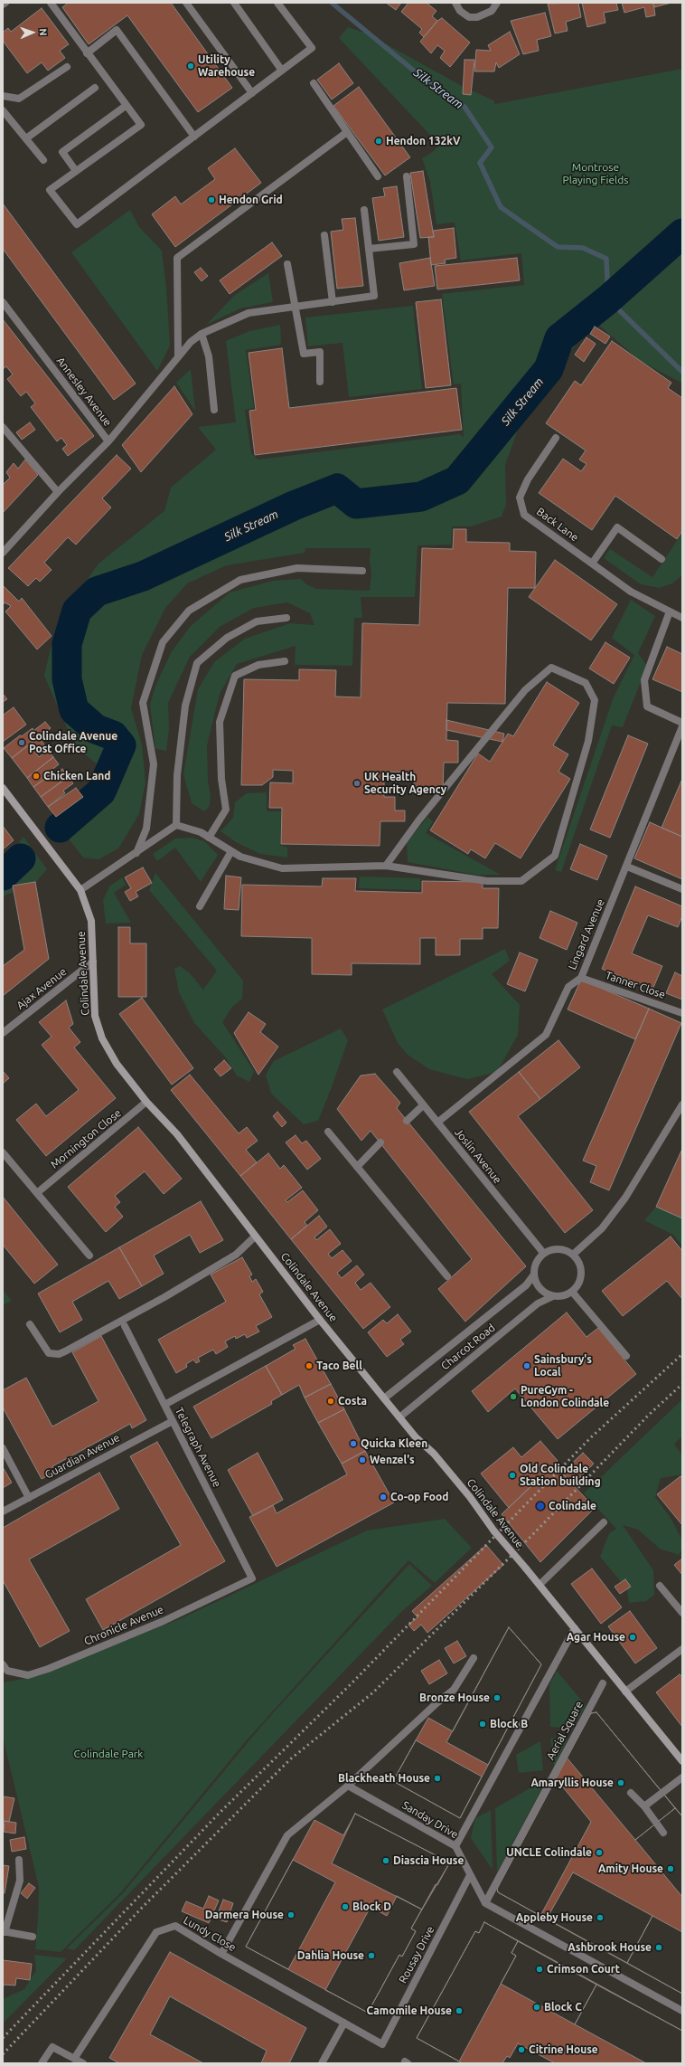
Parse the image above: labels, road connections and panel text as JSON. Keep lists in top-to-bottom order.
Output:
{
  "streets": {
    "street": [
      "Annesley Avenue",
      "Back Lane",
      "Lingard Avenue",
      "Colindale Avenue",
      "Tanner Close",
      "Ajax Avenue",
      "Mornington Close",
      "Joslin Avenue",
      "Charcot Road",
      "Telegraph Avenue",
      "Guardian Avenue",
      "Chronicle Avenue",
      "Aerial Square",
      "Sanday Drive",
      "Lundy Close",
      "Rousay Drive"
    ]
  },
  "crossings": [
    ["Lingard Avenue", "Tanner Close"],
    ["Lingard Avenue", "Joslin Avenue"],
    ["Colindale Avenue", "Ajax Avenue"],
    ["Colindale Avenue", "Mornington Close"],
    ["Colindale Avenue", "Charcot Road"],
    ["Joslin Avenue", "Charcot Road"],
    ["Telegraph Avenue", "Guardian Avenue"],
    ["Telegraph Avenue", "Chronicle Avenue"],
    ["Aerial Square", "Sanday Drive"],
    ["Sanday Drive", "Rousay Drive"],
    ["Lundy Close", "Rousay Drive"]
  ],
  "water": ["Silk Stream"],
  "parks": ["Montrose Playing Fields", "Colindale Park"],
  "places": [
    "Utility Warehouse",
    "Hendon 132kV",
    "Hendon Grid",
    "Colindale Avenue Post Office",
    "Chicken Land",
    "UK Health Security Agency",
    "Taco Bell",
    "Sainsbury's Local",
    "PureGym - London Colindale",
    "Costa",
    "Quicka Kleen",
    "Wenzel's",
    "Old Colindale Station building",
    "Co-op Food",
    "Colindale",
    "Agar House",
    "Bronze House",
    "Block B",
    "Blackheath House",
    "Amaryllis House",
    "UNCLE Colindale",
    "Diascia House",
    "Amity House",
    "Block D",
    "Darmera House",
    "Appleby House",
    "Ashbrook House",
    "Dahlia House",
    "Crimson Court",
    "Block C",
    "Camomile House",
    "Citrine House"
  ],
  "north": "right"
}
